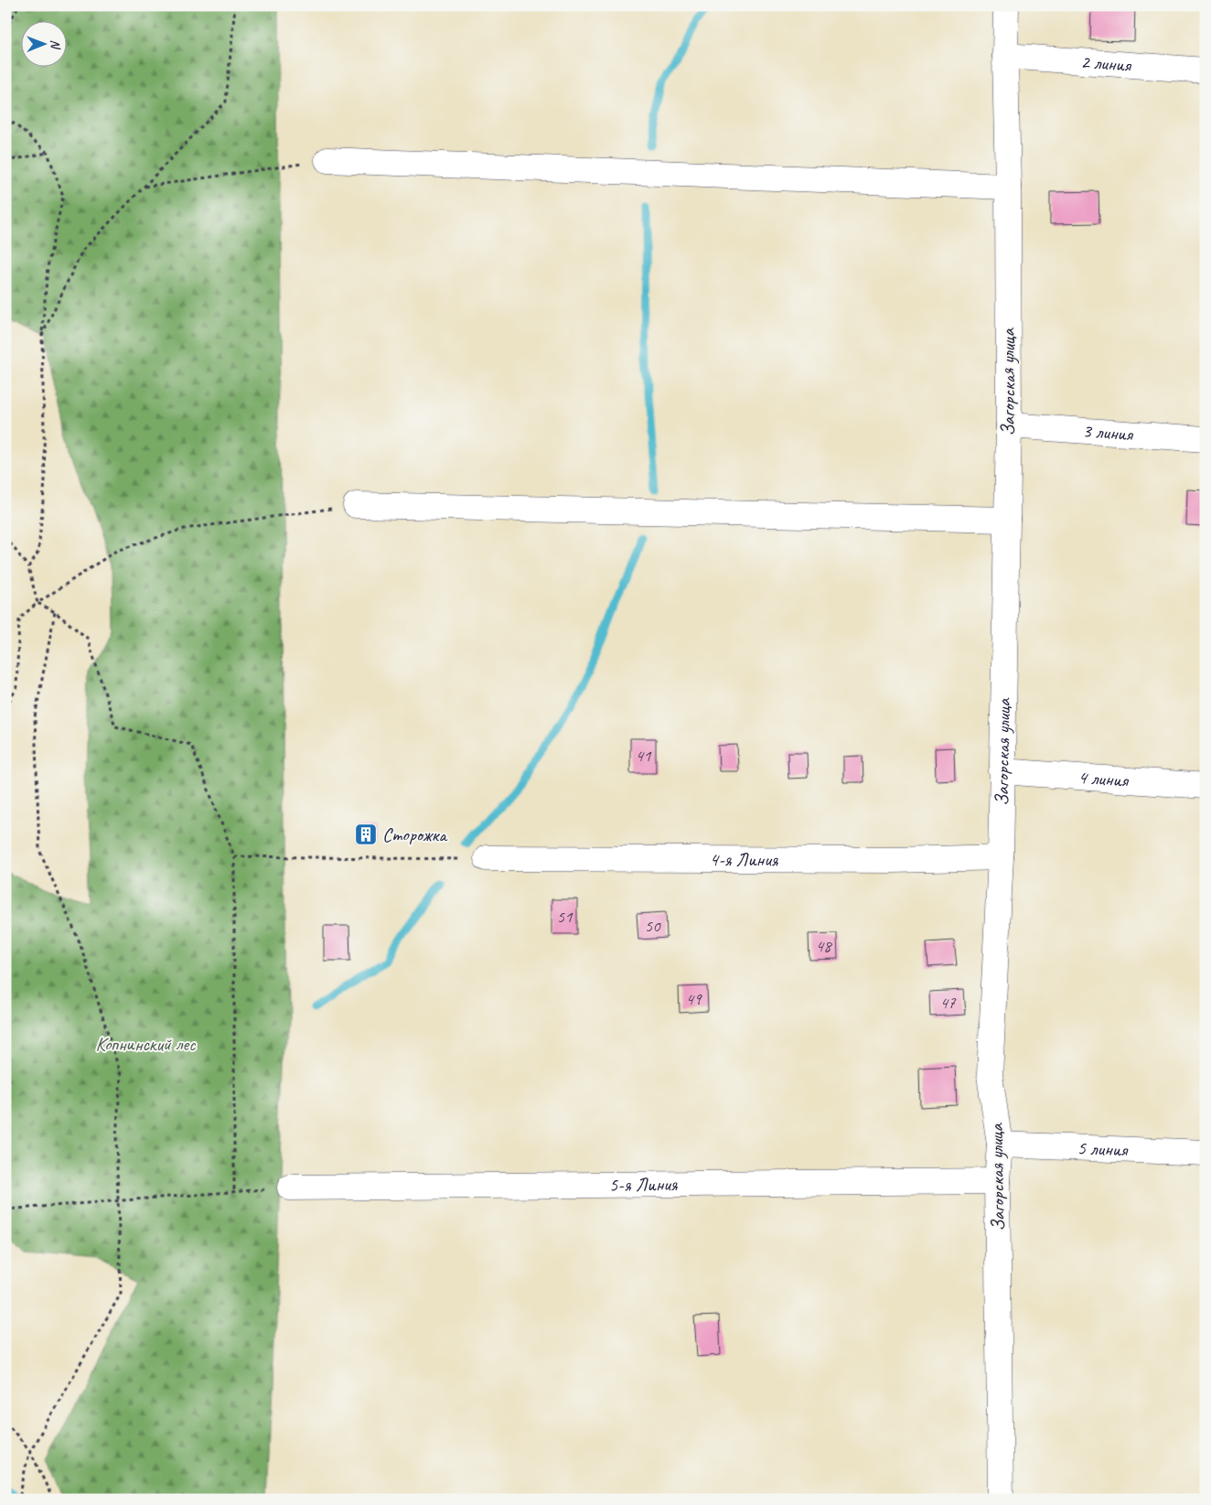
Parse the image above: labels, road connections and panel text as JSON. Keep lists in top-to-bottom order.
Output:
{
  "streets": {
    "street": [
      "2 линия",
      "Загорская улица",
      "3 линия",
      "4 линия",
      "4-я Линия",
      "5 линия",
      "5-я Линия"
    ]
  },
  "crossings": [
    ["2 линия", "Загорская улица"],
    ["Загорская улица", "3 линия"],
    ["Загорская улица", "4 линия"],
    ["Загорская улица", "4-я Линия"],
    ["Загорская улица", "5 линия"],
    ["Загорская улица", "5-я Линия"]
  ],
  "parks": ["Копнинский лес"],
  "places": {
    "building": ["Сторожка"]
  },
  "house_numbers": [
    "41",
    "51",
    "50",
    "48",
    "49",
    "47"
  ],
  "north": "right"
}
